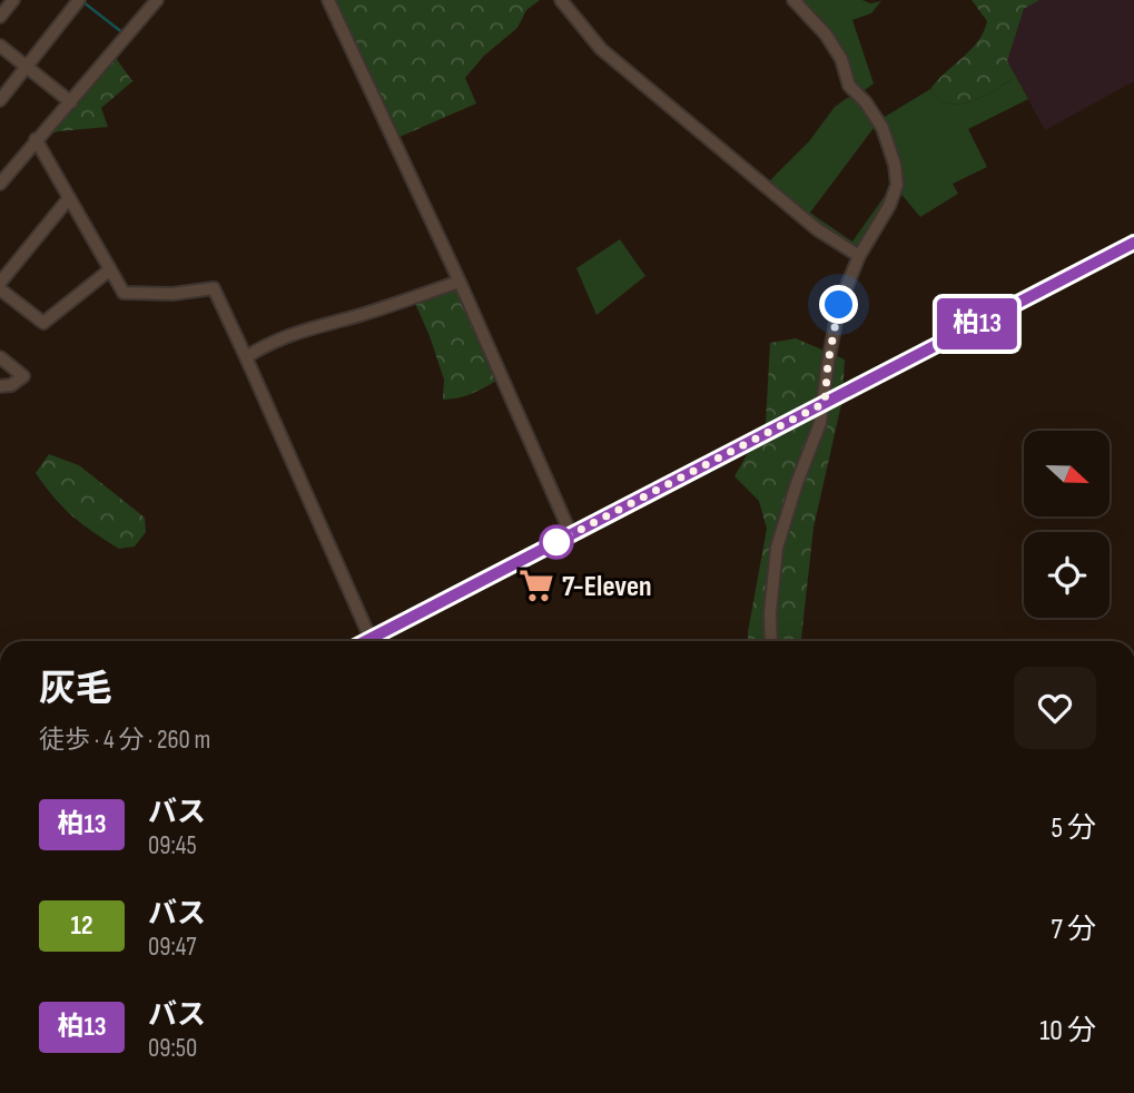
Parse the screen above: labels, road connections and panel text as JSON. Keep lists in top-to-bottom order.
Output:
{
  "places": {
    "supermarket": ["7-Eleven"]
  },
  "lines": ["bus line 柏13"],
  "north": "right",
  "page": {
    "on_map": "柏13",
    "heading": ["灰毛", "徒歩 · 4 分 · 260 m"],
    "list": [
      {
        "mark": "柏13",
        "name": "バス",
        "note": "09:45",
        "value": "5 分"
      },
      {
        "mark": "12",
        "name": "バス",
        "note": "09:47",
        "value": "7 分"
      },
      {
        "mark": "柏13",
        "name": "バス",
        "note": "09:50",
        "value": "10 分"
      }
    ]
  }
}
